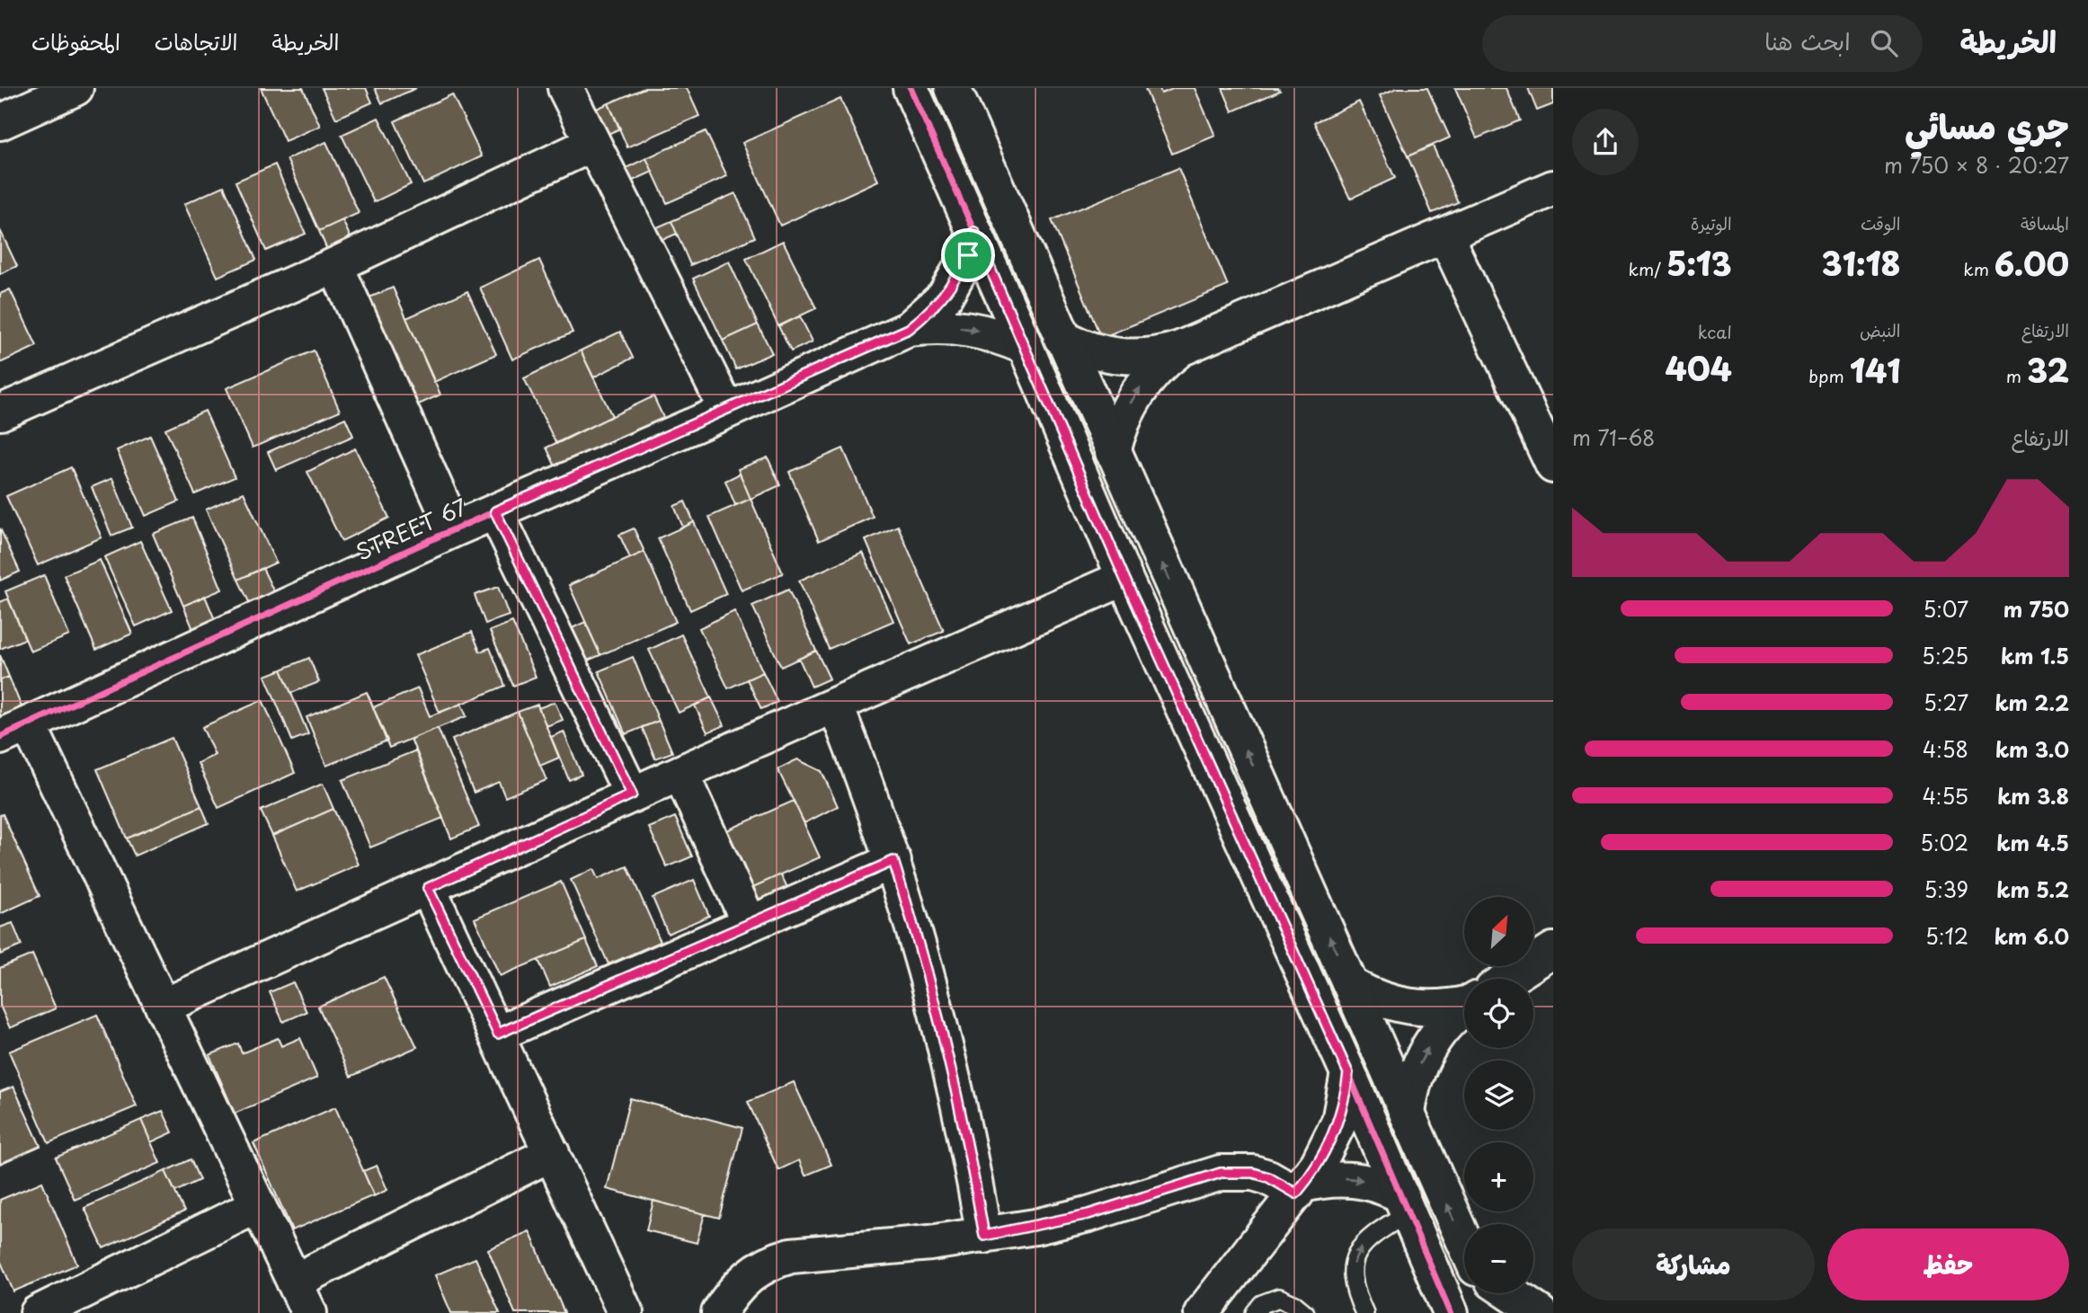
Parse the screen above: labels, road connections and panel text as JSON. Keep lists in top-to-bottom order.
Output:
{
  "streets": {
    "street": ["STREET 67"]
  },
  "north": "top right",
  "page": {
    "header": "الخريطة",
    "search": "ابحث هنا",
    "nav": ["الخريطة", "الاتجاهات", "المحفوظات"],
    "heading": ["جري مسائي", "20:27 · 8 × 750 m"],
    "stats": [
      ["المسافة", "6.00 km"],
      ["الوقت", "31:18"],
      ["الوتيرة", "5:13 /km"],
      ["الارتفاع", "32 m"],
      ["النبض", "141 bpm"],
      ["kcal", "404"]
    ],
    "chart": ["الارتفاع", "68–71 m"],
    "list": [
      {
        "name": "750 m",
        "note": "5:07"
      },
      {
        "name": "1.5 km",
        "note": "5:25"
      },
      {
        "name": "2.2 km",
        "note": "5:27"
      },
      {
        "name": "3.0 km",
        "note": "4:58"
      },
      {
        "name": "3.8 km",
        "note": "4:55"
      },
      {
        "name": "4.5 km",
        "note": "5:02"
      },
      {
        "name": "5.2 km",
        "note": "5:39"
      },
      {
        "name": "6.0 km",
        "note": "5:12"
      }
    ],
    "map_buttons": ["+", "−"],
    "buttons": ["حفظ", "مشاركة"]
  }
}
